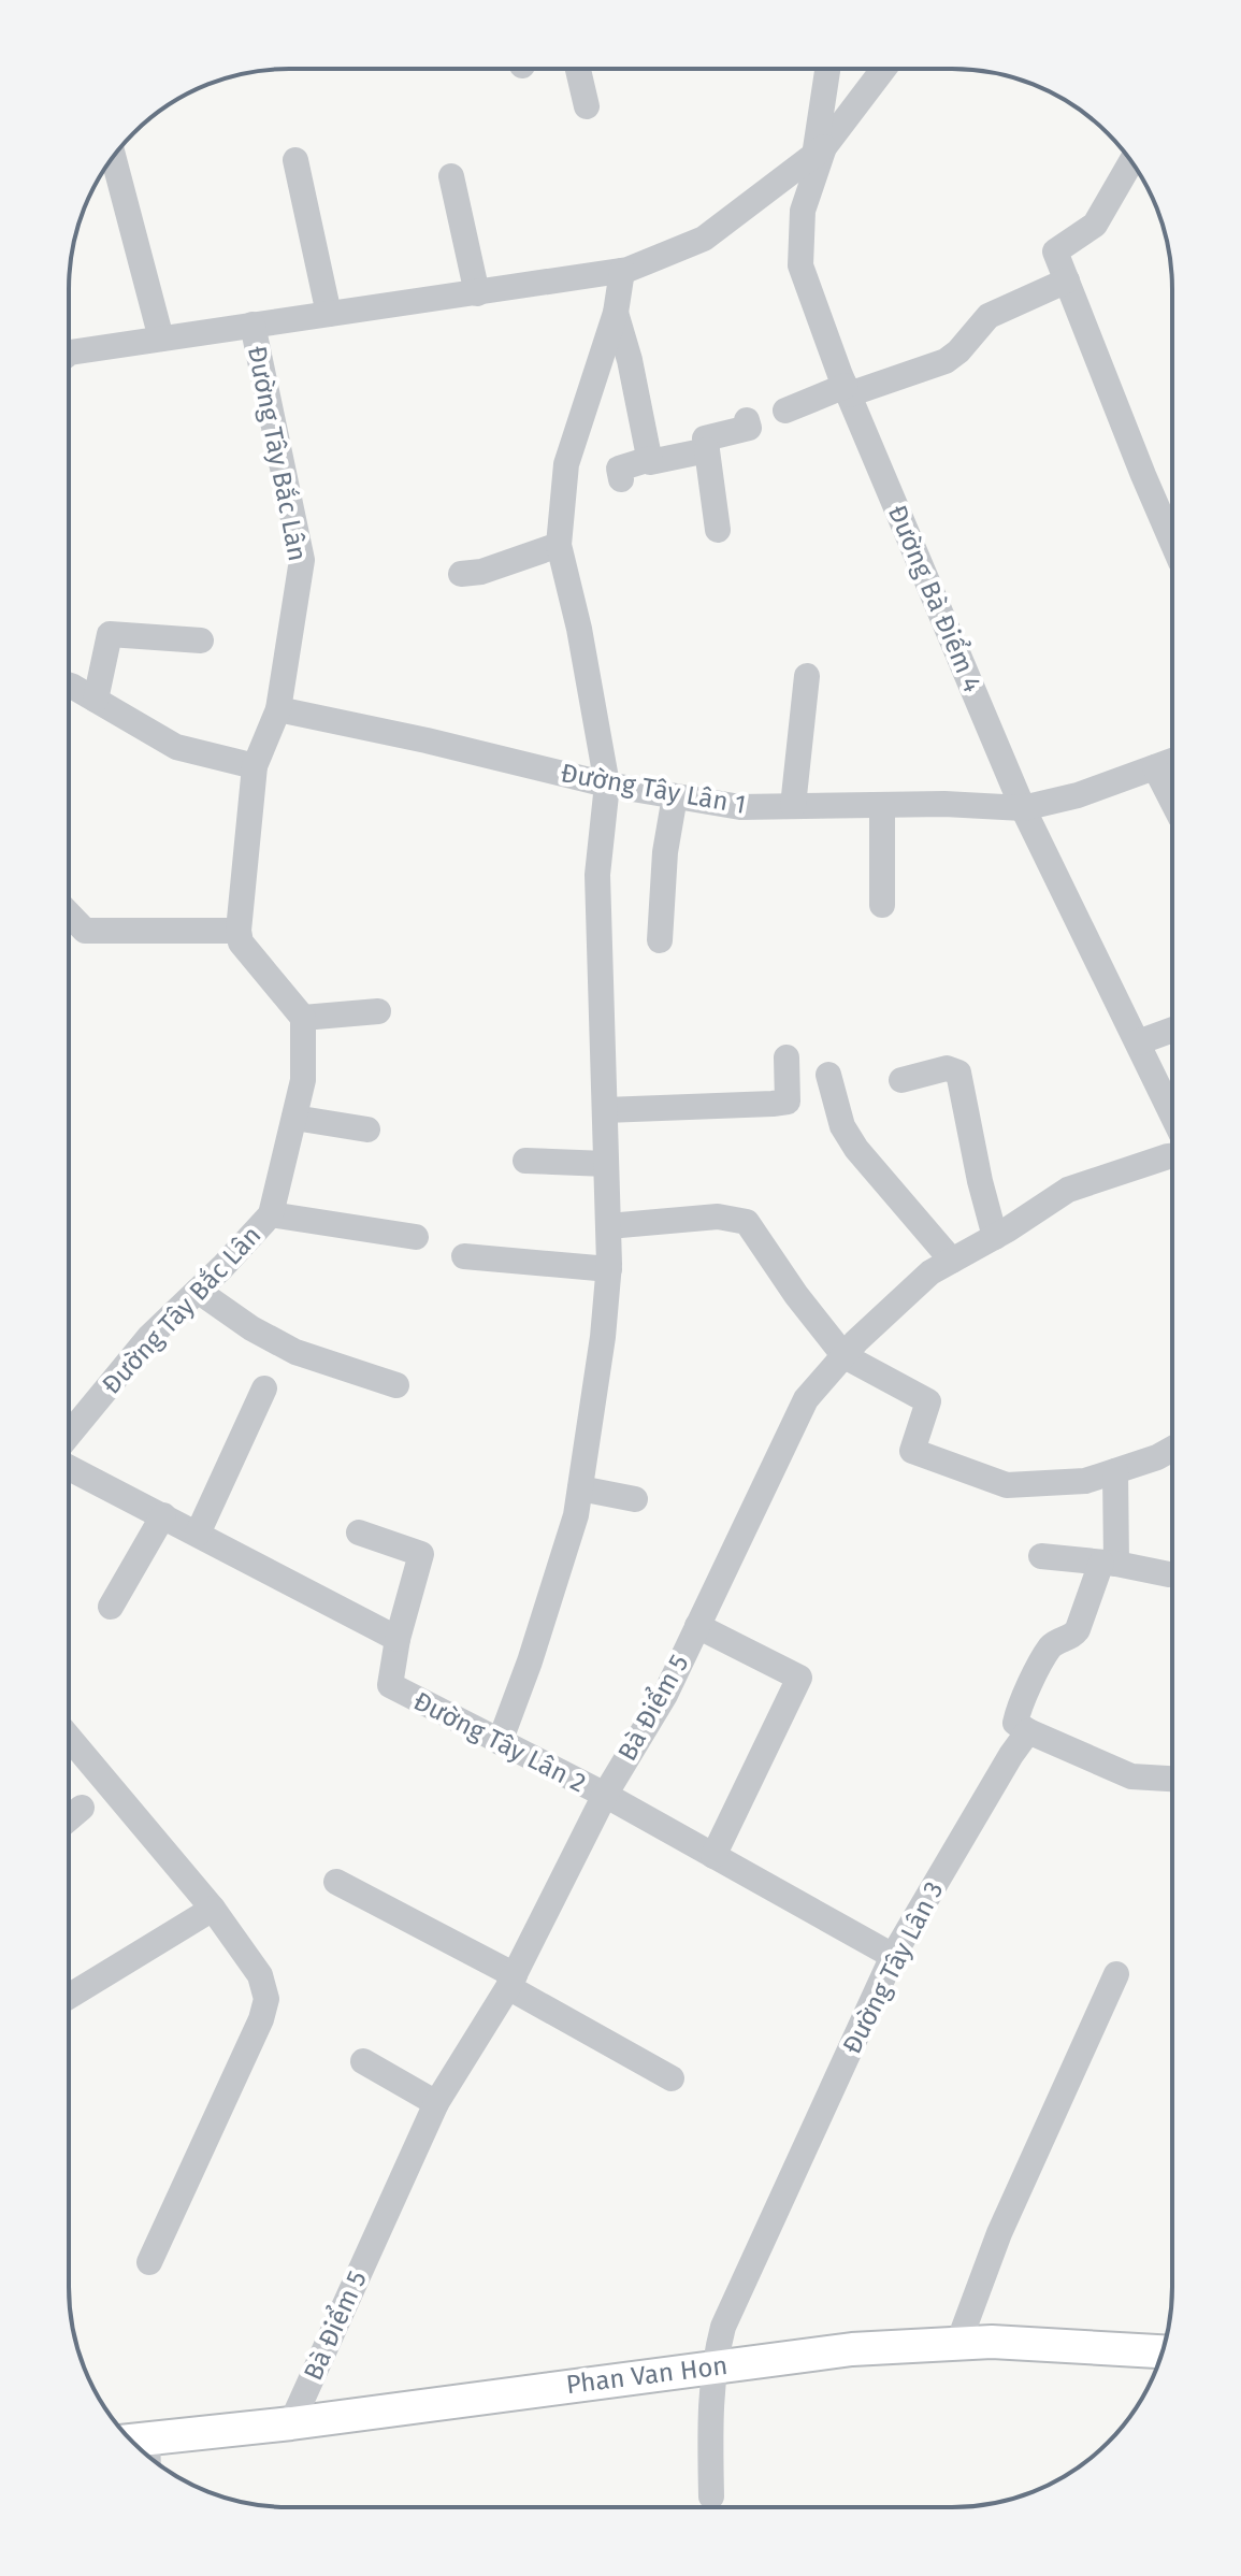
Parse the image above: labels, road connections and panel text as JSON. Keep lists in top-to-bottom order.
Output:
{
  "streets": {
    "main road": ["Phan Van Hon"],
    "street": [
      "Đường Tây Bắc Lân",
      "Đường Bà Điểm 4",
      "Đường Tây Lân 1",
      "Bà Điểm 5",
      "Đường Tây Lân 2",
      "Đường Tây Lân 3"
    ]
  },
  "crossings": [
    ["Đường Tây Bắc Lân", "Đường Tây Lân 1"],
    ["Đường Bà Điểm 4", "Đường Tây Lân 1"],
    ["Bà Điểm 5", "Đường Tây Lân 2"],
    ["Bà Điểm 5", "Phan Van Hon"],
    ["Đường Tây Lân 2", "Đường Tây Lân 3"],
    ["Đường Tây Lân 3", "Phan Van Hon"]
  ]
}
